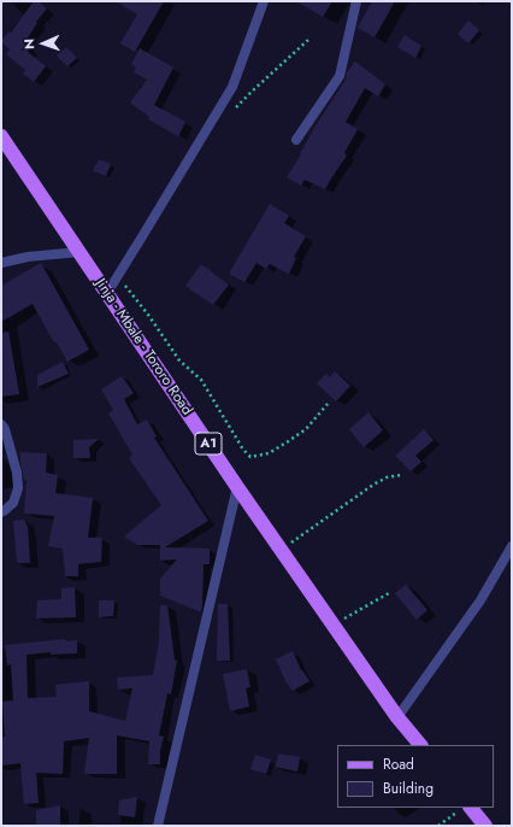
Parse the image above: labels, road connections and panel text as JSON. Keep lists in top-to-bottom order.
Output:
{
  "streets": {
    "main road": ["Jinja - Mbale - Tororo Road", "A1"]
  },
  "legend": ["Road", "Building"],
  "north": "left"
}
